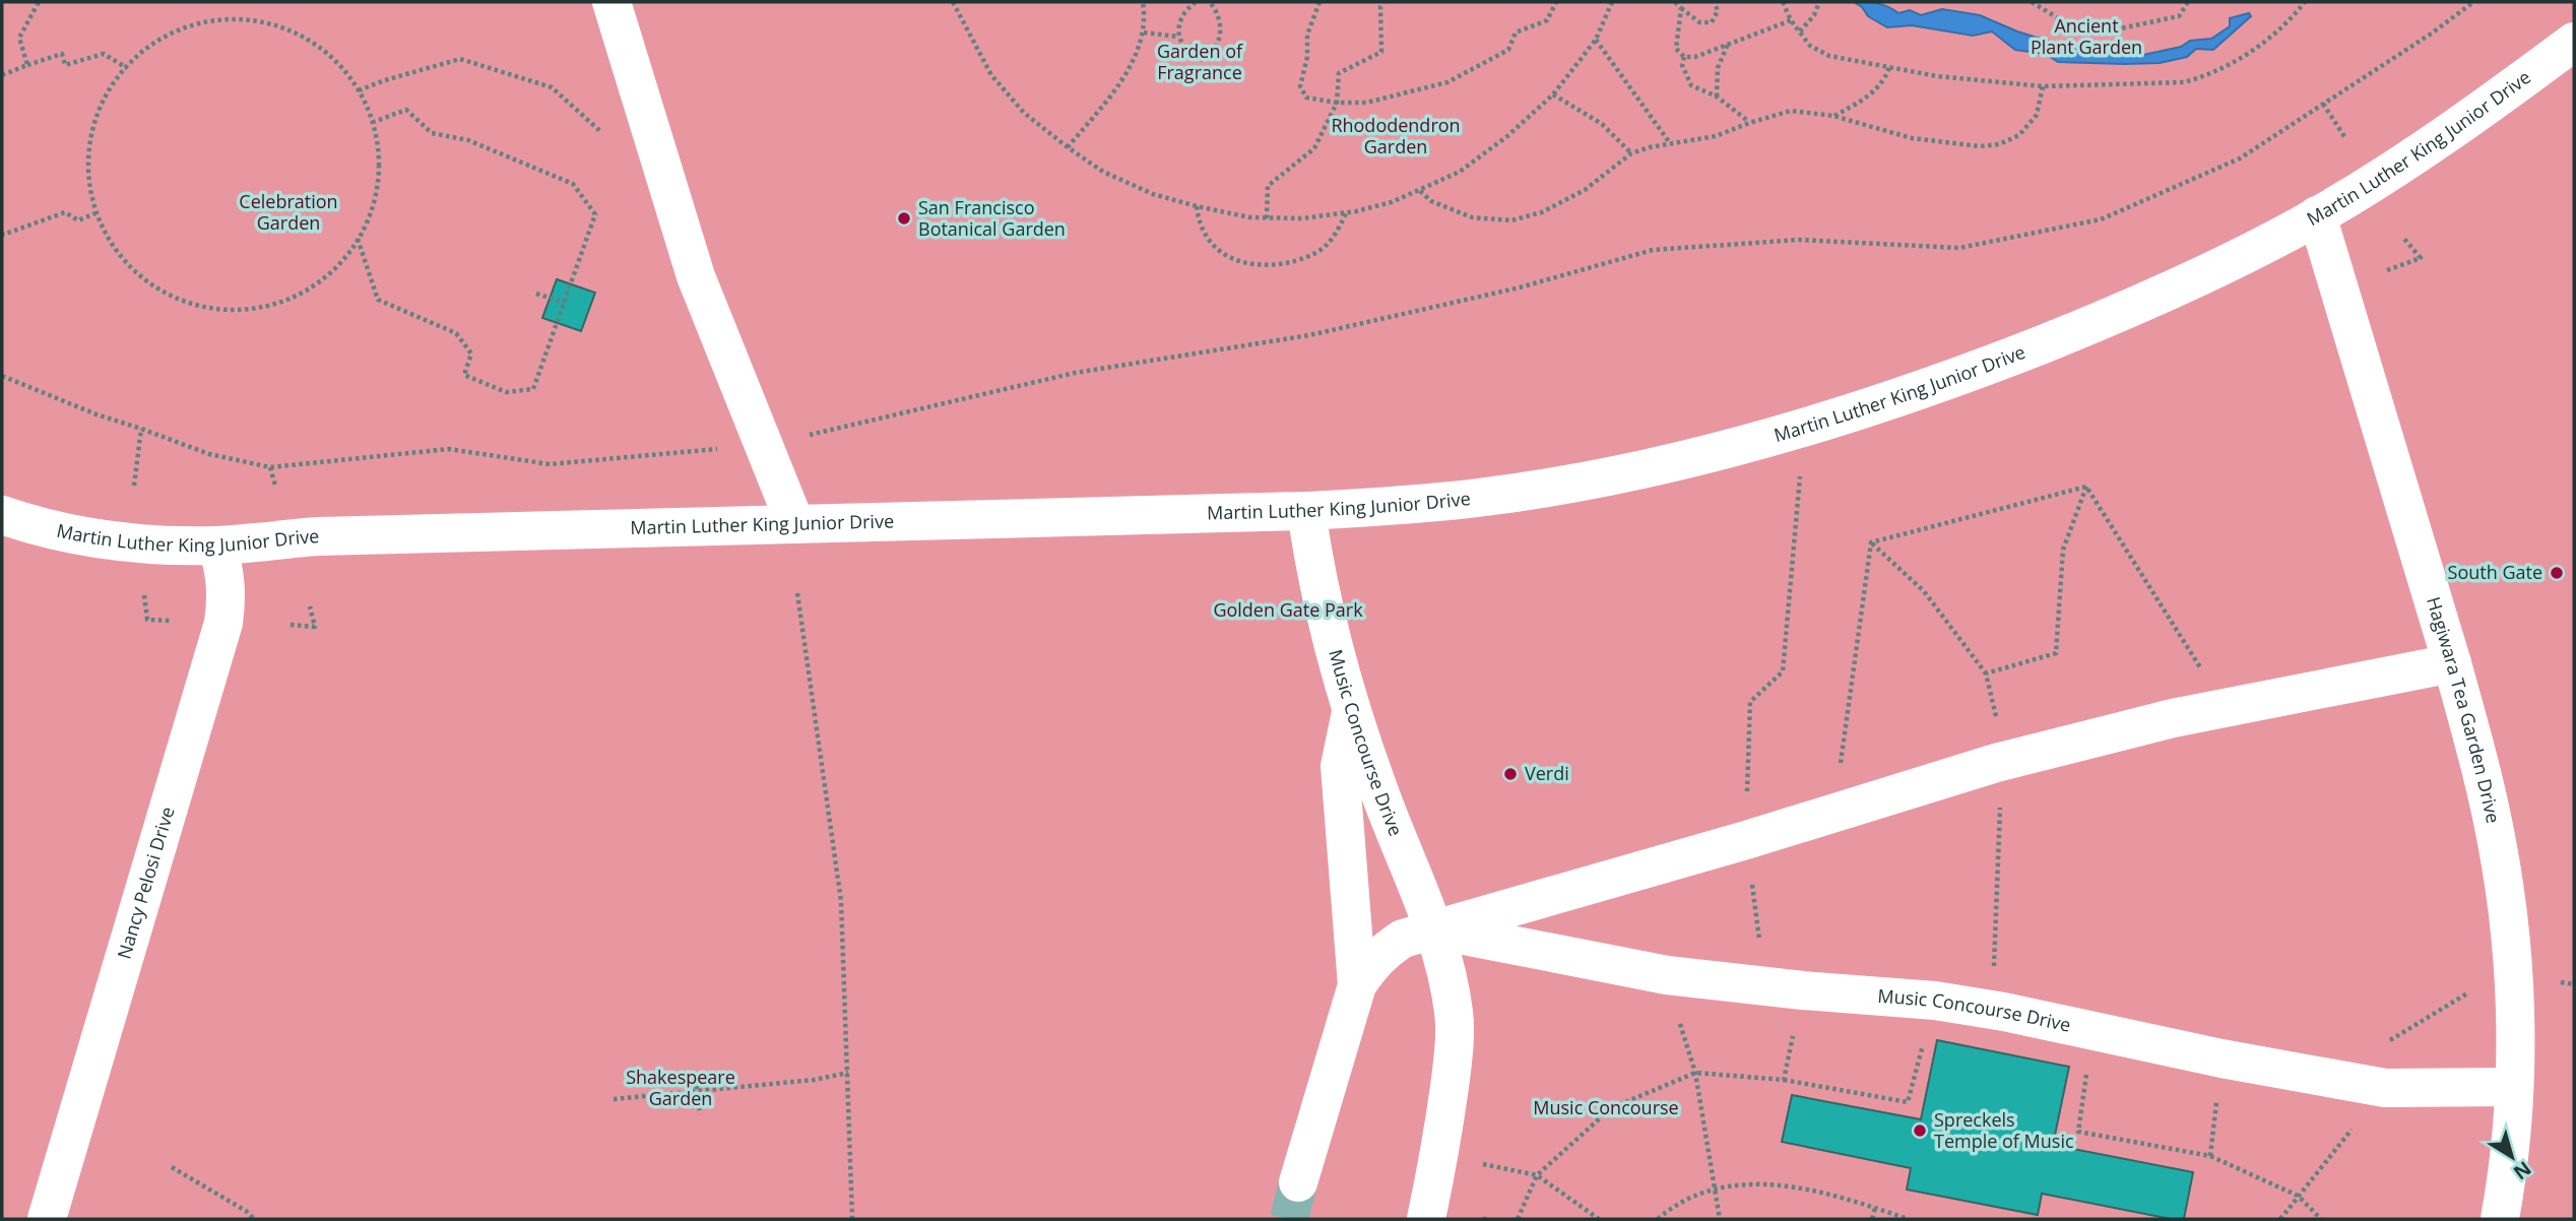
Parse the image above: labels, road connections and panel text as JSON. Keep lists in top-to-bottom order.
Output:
{
  "streets": {
    "street": [
      "Martin Luther King Junior Drive",
      "Hagiwara Tea Garden Drive",
      "Music Concourse Drive",
      "Nancy Pelosi Drive"
    ]
  },
  "crossings": [
    ["Martin Luther King Junior Drive", "Hagiwara Tea Garden Drive"],
    ["Martin Luther King Junior Drive", "Music Concourse Drive"],
    ["Martin Luther King Junior Drive", "Nancy Pelosi Drive"],
    ["Hagiwara Tea Garden Drive", "Music Concourse Drive"]
  ],
  "parks": [
    "Ancient Plant Garden",
    "Garden of Fragrance",
    "Rhododendron Garden",
    "Celebration Garden",
    "Golden Gate Park",
    "Shakespeare Garden",
    "Music Concourse"
  ],
  "places": [
    "San Francisco Botanical Garden",
    "South Gate",
    "Verdi",
    "Spreckels Temple of Music"
  ],
  "north": "bottom right"
}
